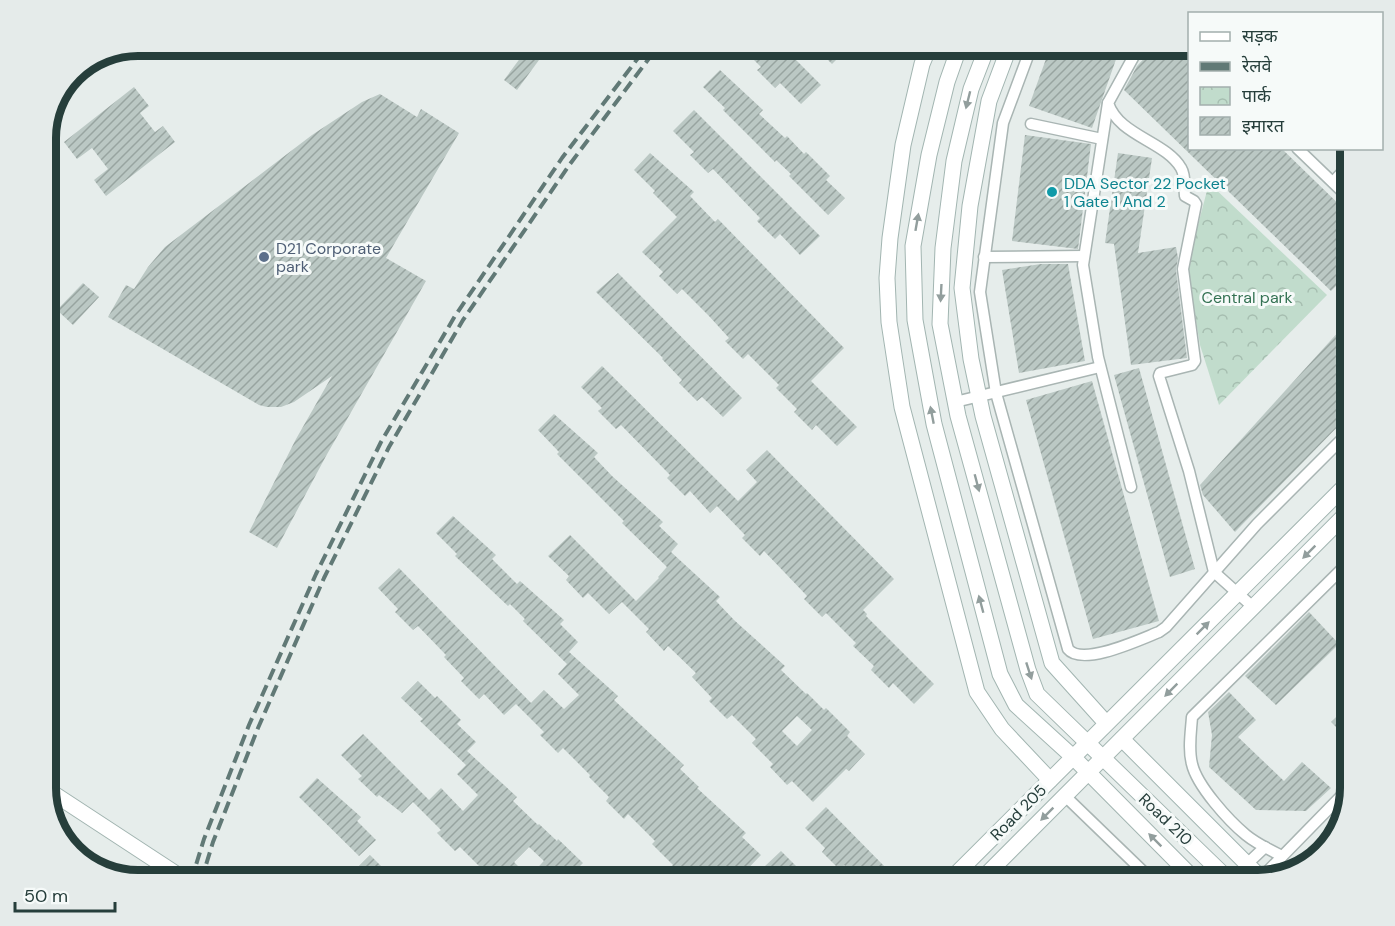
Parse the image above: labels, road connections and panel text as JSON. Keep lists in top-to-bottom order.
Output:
{
  "streets": {
    "street": ["Road 205", "Road 210"]
  },
  "crossings": [
    ["Road 205", "Road 210"]
  ],
  "parks": ["Central park"],
  "places": ["DDA Sector 22 Pocket 1 Gate 1 And 2", "D21 Corporate park"],
  "legend": [
    "सड़क",
    "रेलवे",
    "पार्क",
    "इमारत"
  ],
  "scale_bar": "50 m"
}
